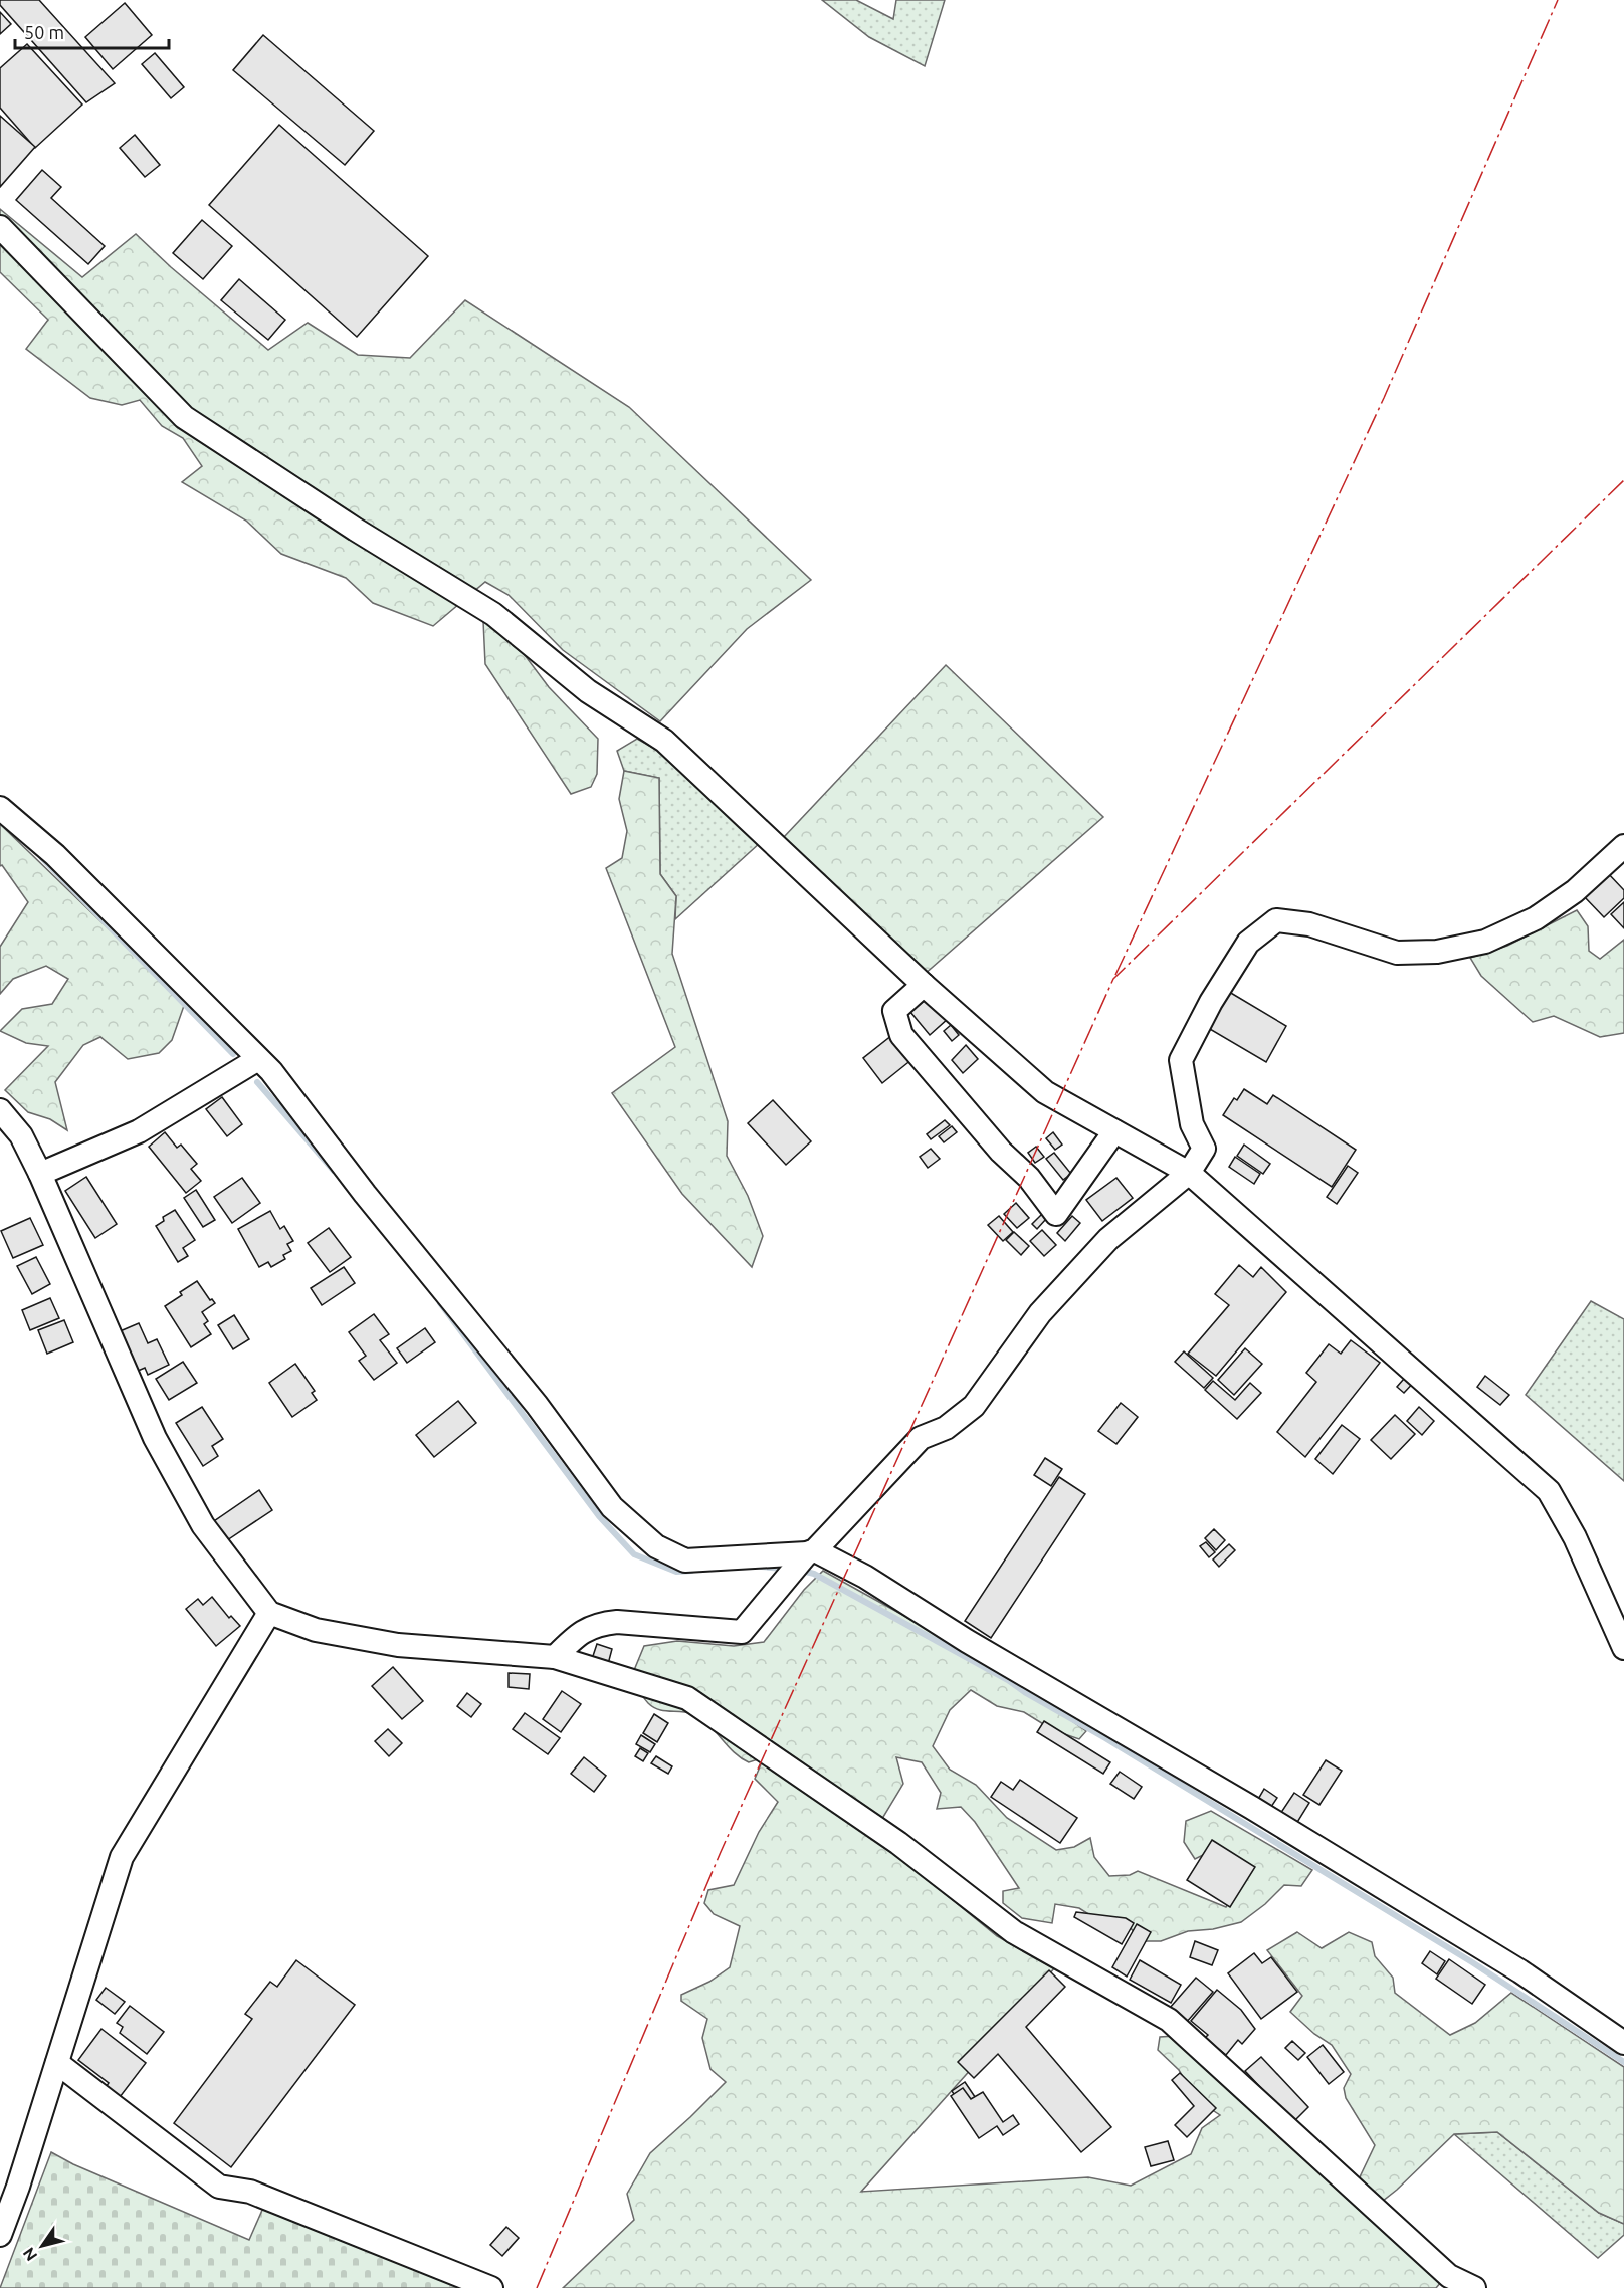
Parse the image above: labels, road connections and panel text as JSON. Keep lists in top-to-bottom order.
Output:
{
  "scale_bar": "50 m",
  "north": "bottom left"
}
